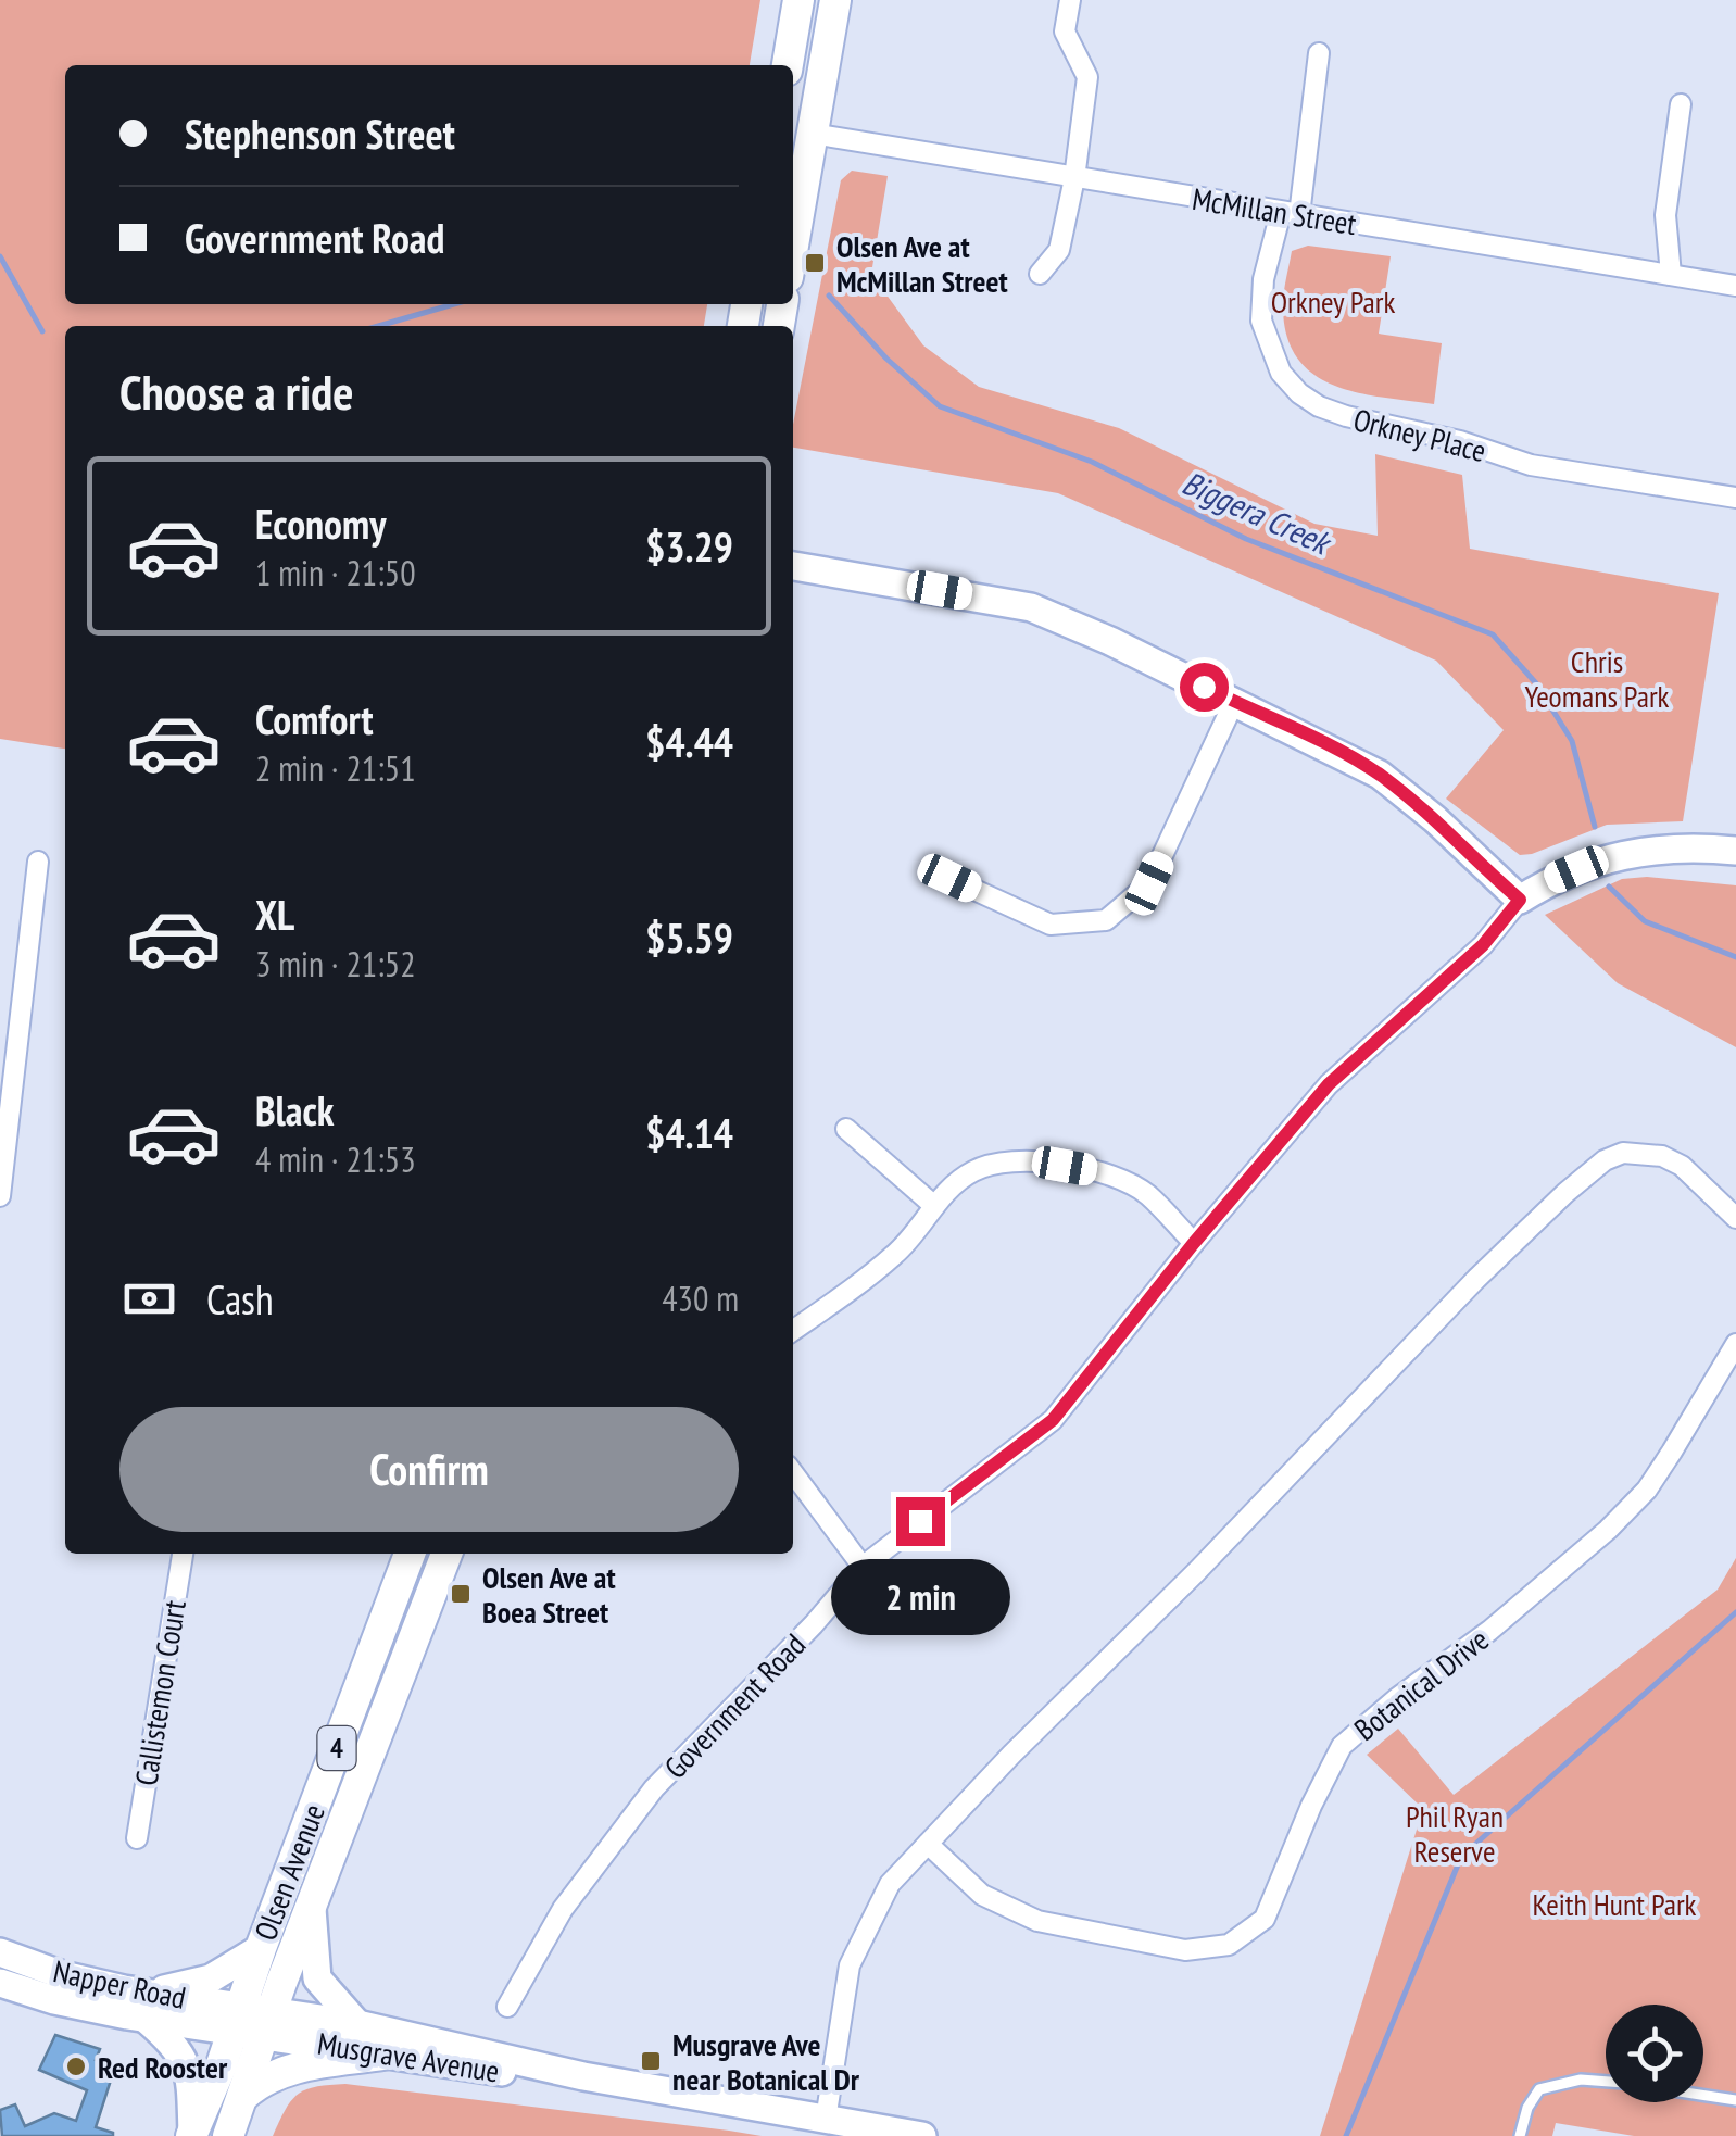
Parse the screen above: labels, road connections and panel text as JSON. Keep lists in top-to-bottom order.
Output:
{
  "streets": {
    "main road": [
      "Government Road",
      "4",
      "Olsen Avenue",
      "Napper Road",
      "Musgrave Avenue"
    ],
    "street": [
      "McMillan Street",
      "Orkney Place",
      "Botanical Drive",
      "Callistemon Court"
    ]
  },
  "crossings": [
    ["McMillan Street", "Orkney Place"],
    ["Olsen Avenue", "Napper Road"],
    ["Olsen Avenue", "Musgrave Avenue"],
    ["Napper Road", "Musgrave Avenue"]
  ],
  "water": ["Biggera Creek"],
  "parks": [
    "Orkney Park",
    "Chris Yeomans Park",
    "Phil Ryan Reserve",
    "Keith Hunt Park"
  ],
  "places": {
    "transit": ["Olsen Ave at McMillan Street", "Olsen Ave at Boea Street", "Musgrave Ave near Botanical Dr"],
    "other": ["Red Rooster"]
  },
  "page": {
    "banner": ["Stephenson Street", "Government Road"],
    "heading": "Choose a ride",
    "list": [
      {
        "name": "Economy",
        "note": "1 min · 21:50",
        "value": "$3.29"
      },
      {
        "name": "Comfort",
        "note": "2 min · 21:51",
        "value": "$4.44"
      },
      {
        "name": "XL",
        "note": "3 min · 21:52",
        "value": "$5.59"
      },
      {
        "name": "Black",
        "note": "4 min · 21:53",
        "value": "$4.14"
      }
    ],
    "pay": ["Cash", "430 m"],
    "buttons": "Confirm",
    "bubble": "2 min"
  }
}
